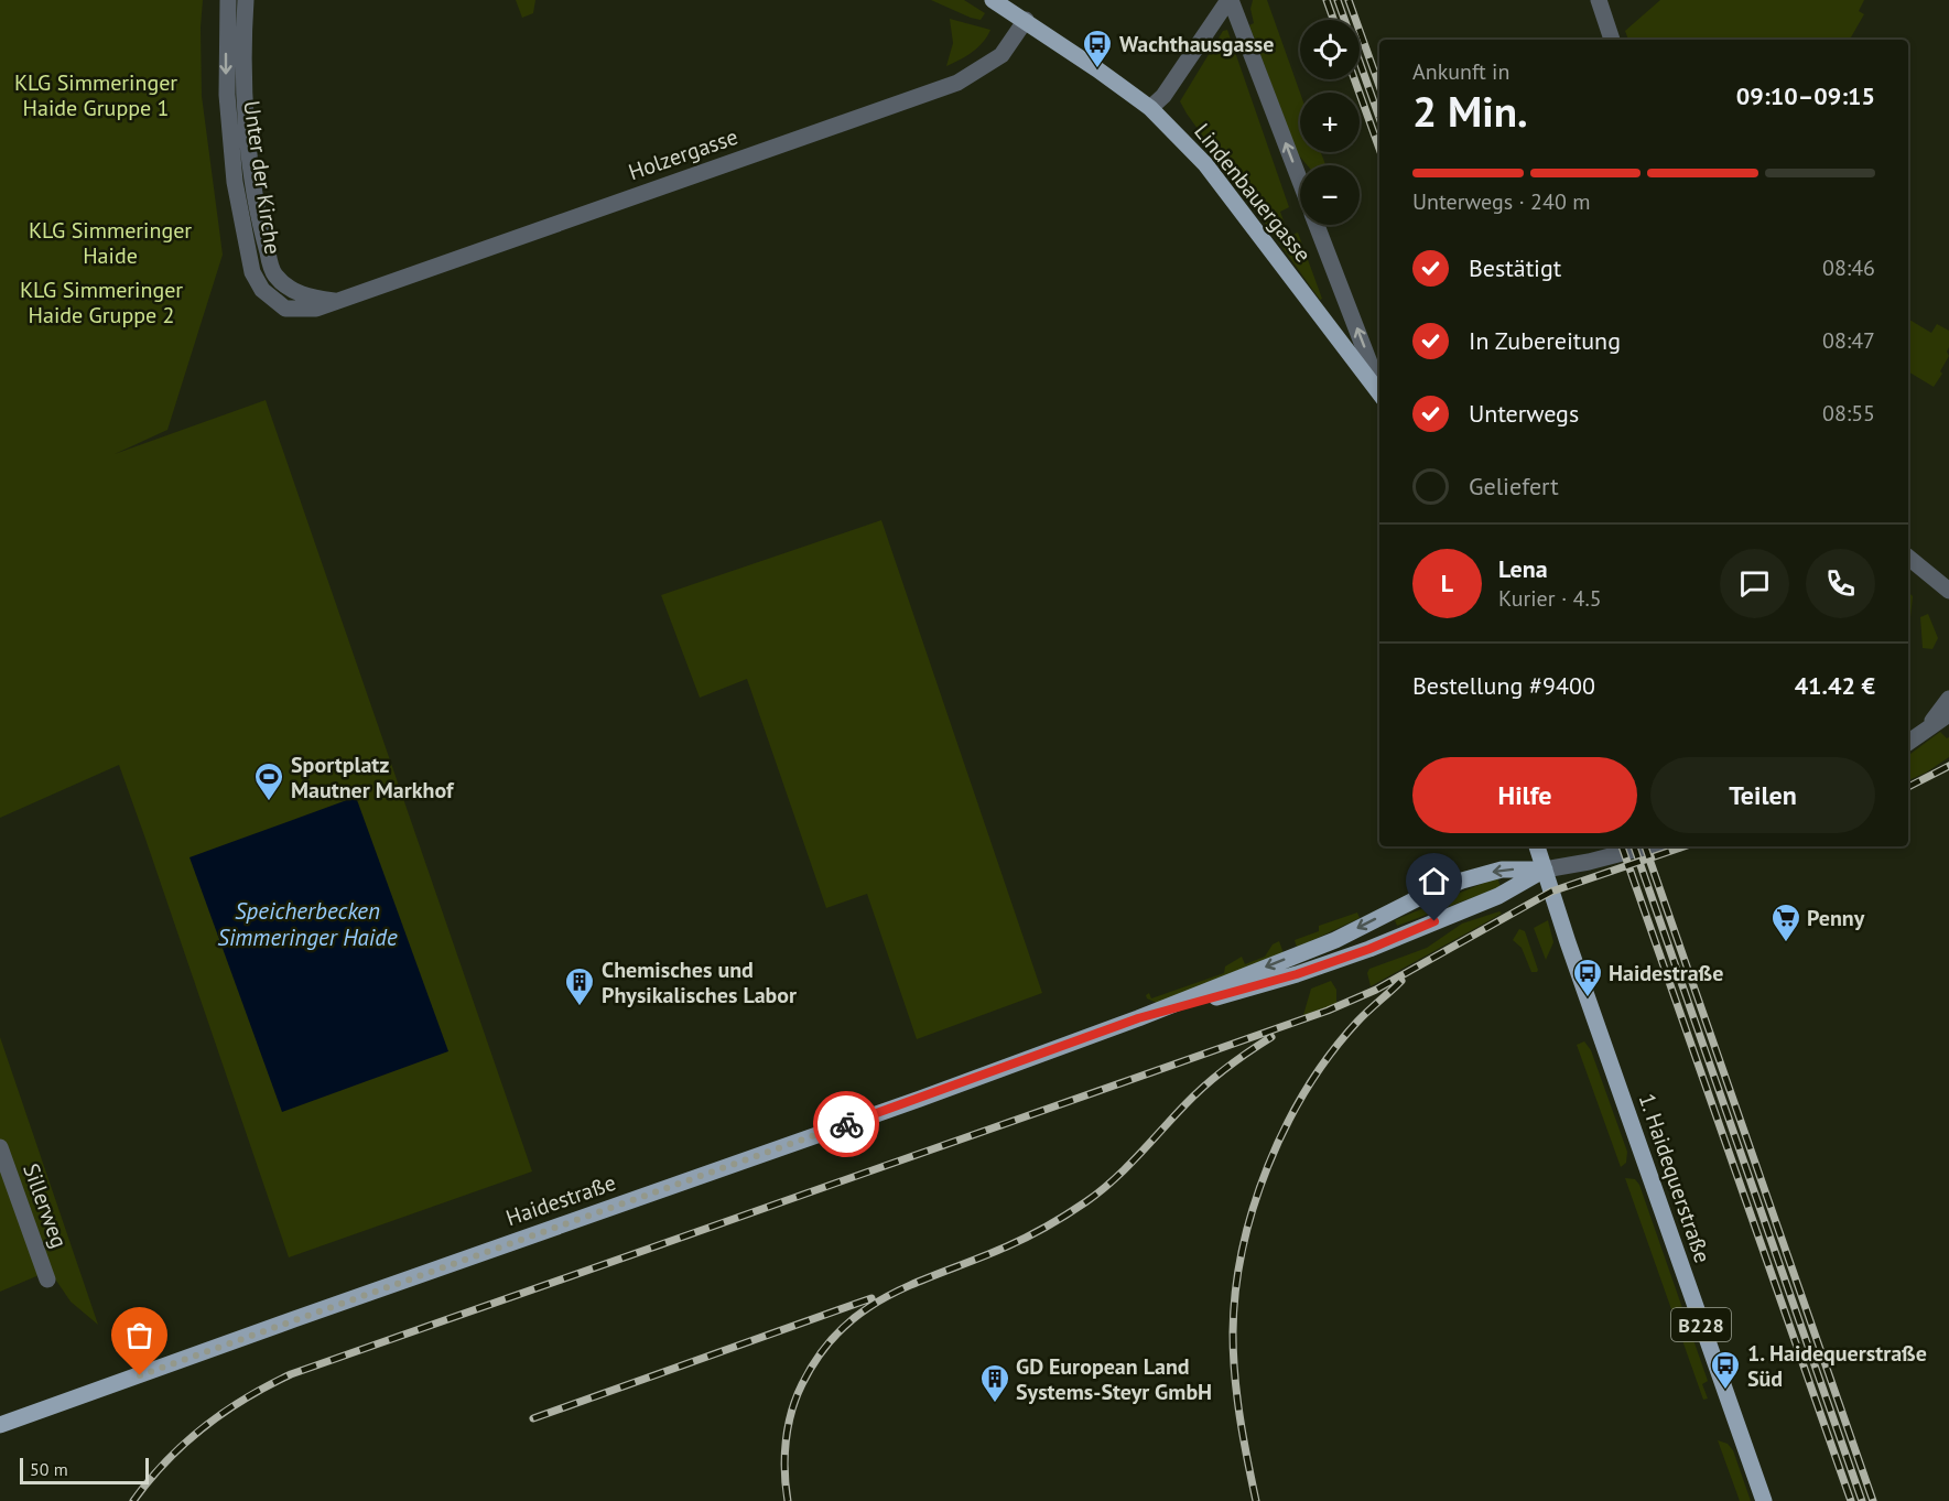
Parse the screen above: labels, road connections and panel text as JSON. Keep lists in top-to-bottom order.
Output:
{
  "streets": {
    "main road": [
      "Lindenbauergasse",
      "1. Haidequerstraße",
      "Haidestraße",
      "B228"
    ],
    "street": ["Holzergasse", "Unter der Kirche", "Sillerweg"]
  },
  "crossings": [
    ["Holzergasse", "Unter der Kirche"],
    ["Holzergasse", "Lindenbauergasse"],
    ["1. Haidequerstraße", "Haidestraße"]
  ],
  "water": ["Speicherbecken Simmeringer Haide"],
  "parks": ["KLG Simmeringer Haide Gruppe 1", "KLG Simmeringer Haide", "KLG Simmeringer Haide Gruppe 2"],
  "places": {
    "bus stop": ["Wachthausgasse", "Haidestraße", "1. Haidequerstraße Süd"],
    "sports": ["Sportplatz Mautner Markhof"],
    "supermarket": ["Penny"],
    "building": ["Chemisches und Physikalisches Labor", "GD European Land Systems-Steyr GmbH"]
  },
  "scale_bar": "50 m",
  "page": {
    "map_buttons": ["+", "−"],
    "heading": ["2 Min.", "Ankunft in", "09:10–09:15"],
    "panel": [
      "Lena",
      "Kurier · 4.5",
      "Bestellung #9400",
      "41.42 €"
    ],
    "bar": "Unterwegs · 240 m",
    "list": [
      ["Bestätigt", "08:46"],
      ["In Zubereitung", "08:47"],
      ["Unterwegs", "08:55"],
      "Geliefert"
    ],
    "round": "L",
    "buttons": ["Hilfe", "Teilen"],
    "scale": "50 m"
  }
}
